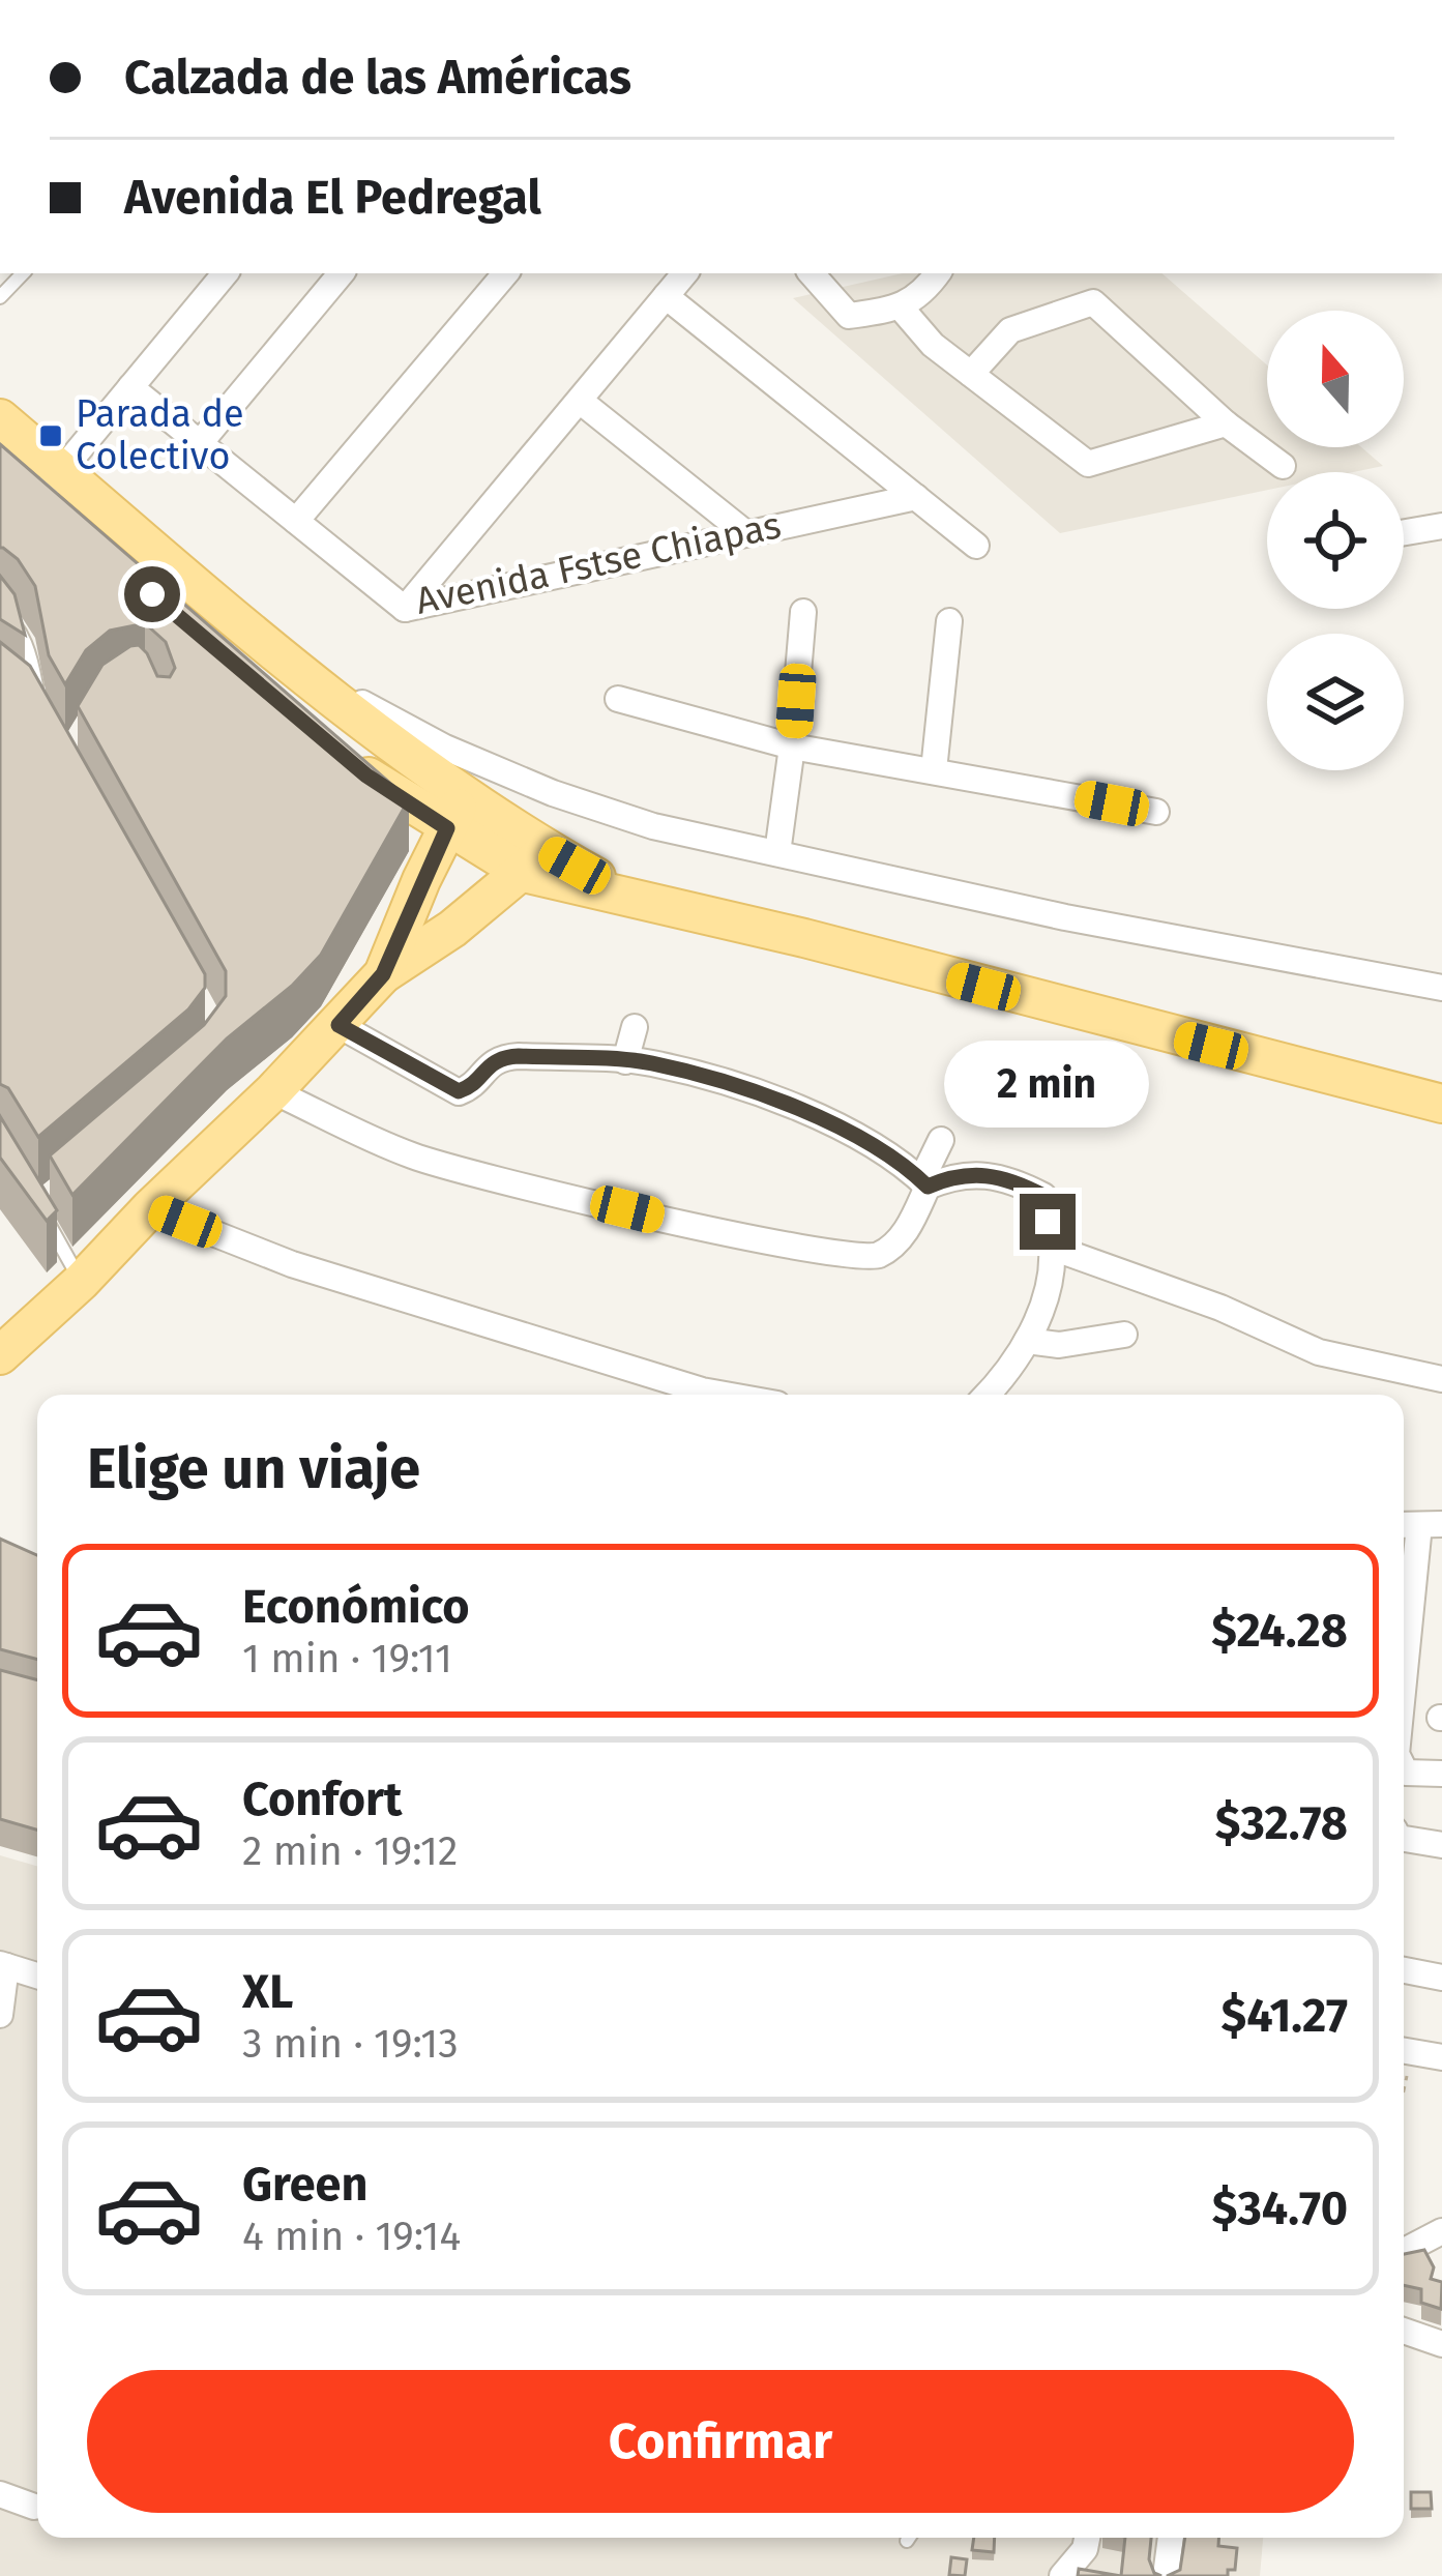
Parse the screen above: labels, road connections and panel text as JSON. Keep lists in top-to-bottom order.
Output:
{
  "streets": {
    "street": ["Avenida Fstse Chiapas"]
  },
  "places": {
    "transit": ["Parada de Colectivo"]
  },
  "north": "top",
  "page": {
    "banner": ["Calzada de las Américas", "Avenida El Pedregal"],
    "bubble": "2 min",
    "heading": "Elige un viaje",
    "list": [
      {
        "name": "Económico",
        "note": "1 min · 19:11",
        "value": "$24.28"
      },
      {
        "name": "Confort",
        "note": "2 min · 19:12",
        "value": "$32.78"
      },
      {
        "name": "XL",
        "note": "3 min · 19:13",
        "value": "$41.27"
      },
      {
        "name": "Green",
        "note": "4 min · 19:14",
        "value": "$34.70"
      }
    ],
    "buttons": "Confirmar"
  }
}
